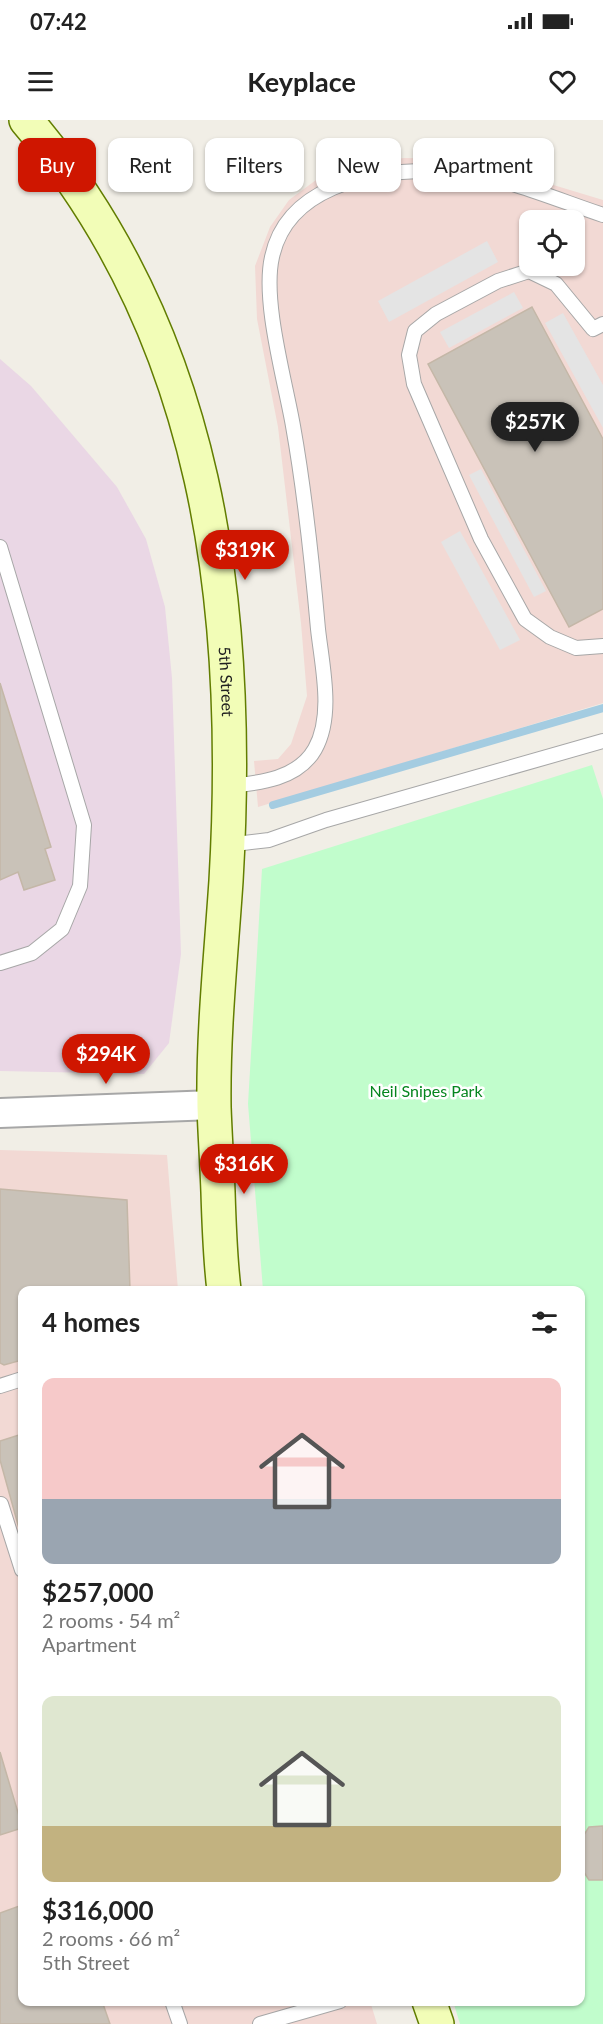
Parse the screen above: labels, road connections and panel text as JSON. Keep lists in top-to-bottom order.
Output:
{
  "streets": {
    "street": ["5th Street"]
  },
  "parks": ["Neil Snipes Park"],
  "page": {
    "status": "07:42",
    "header": "Keyplace",
    "chip": [
      "Buy",
      "Rent",
      "Filters",
      "New",
      "Apartment"
    ],
    "price": [
      "$257K",
      "$319K",
      "$294K",
      "$316K"
    ],
    "heading": "4 homes",
    "list": [
      {
        "name": "$257,000",
        "note": "2 rooms · 54 m² · Apartment"
      },
      {
        "name": "$316,000",
        "note": "2 rooms · 66 m² · 5th Street"
      }
    ]
  }
}
